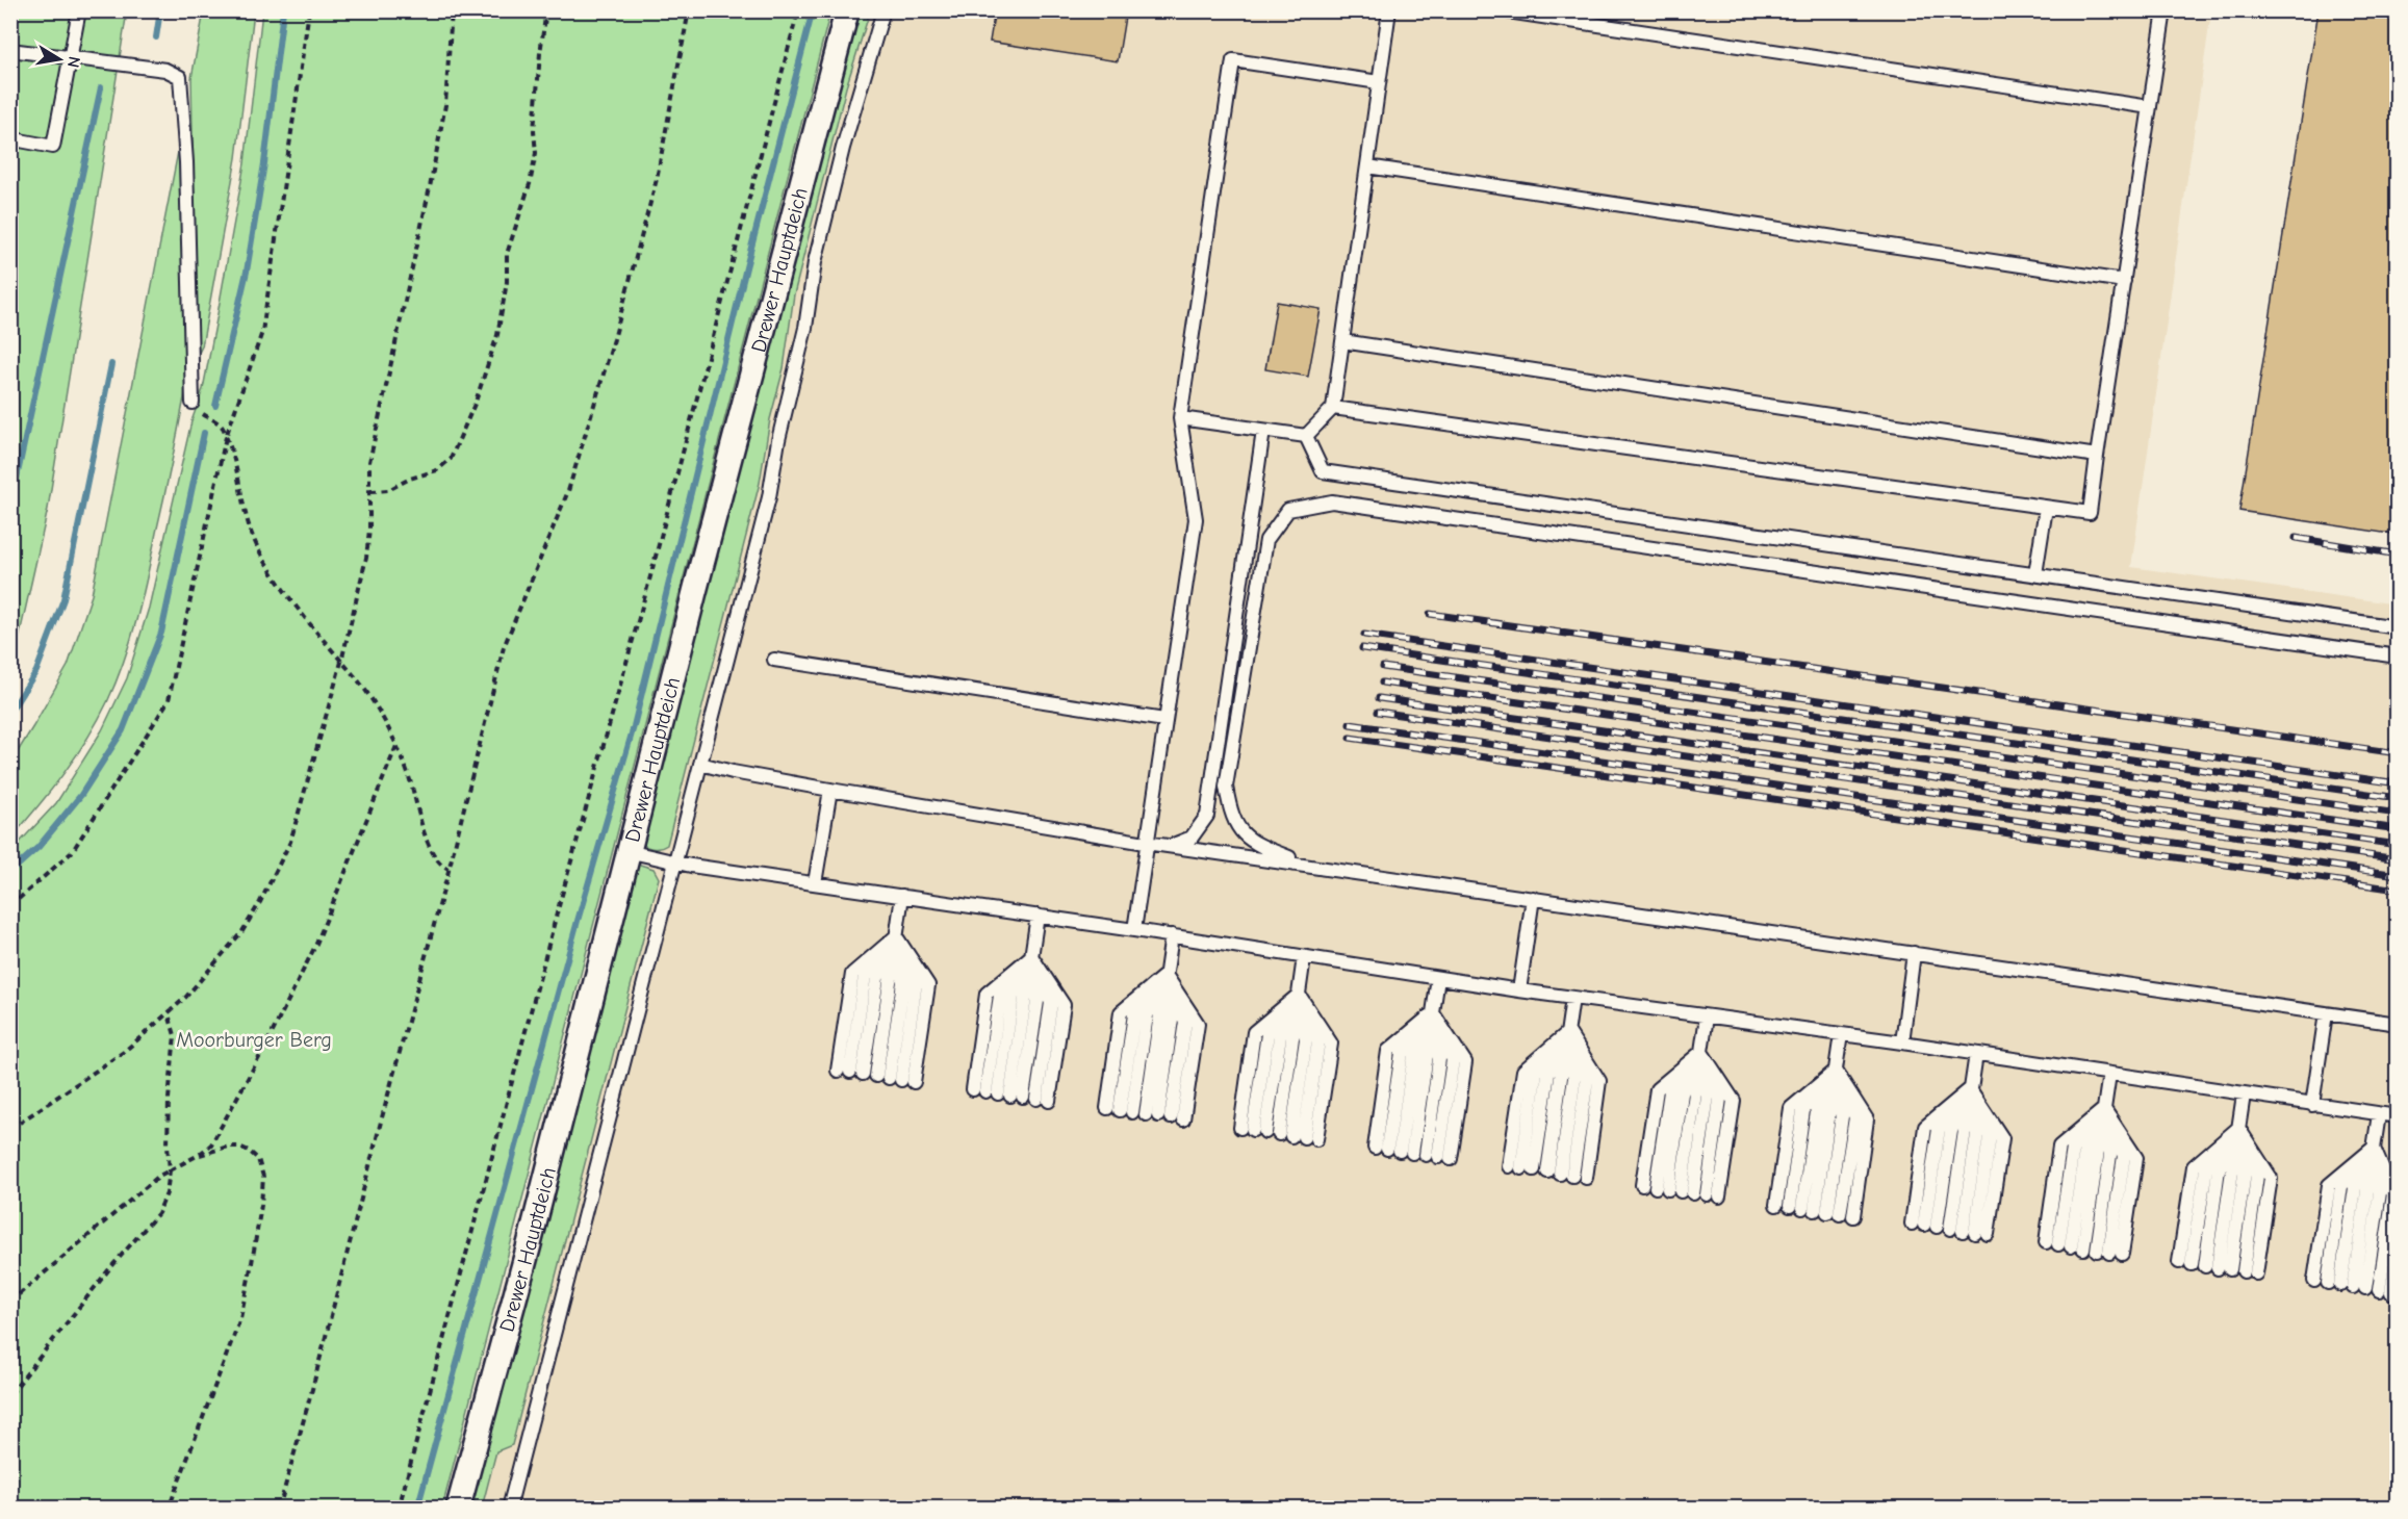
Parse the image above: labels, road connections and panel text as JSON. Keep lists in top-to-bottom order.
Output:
{
  "streets": {
    "street": ["Drewer Hauptdeich"]
  },
  "parks": ["Moorburger Berg"],
  "north": "right"
}
